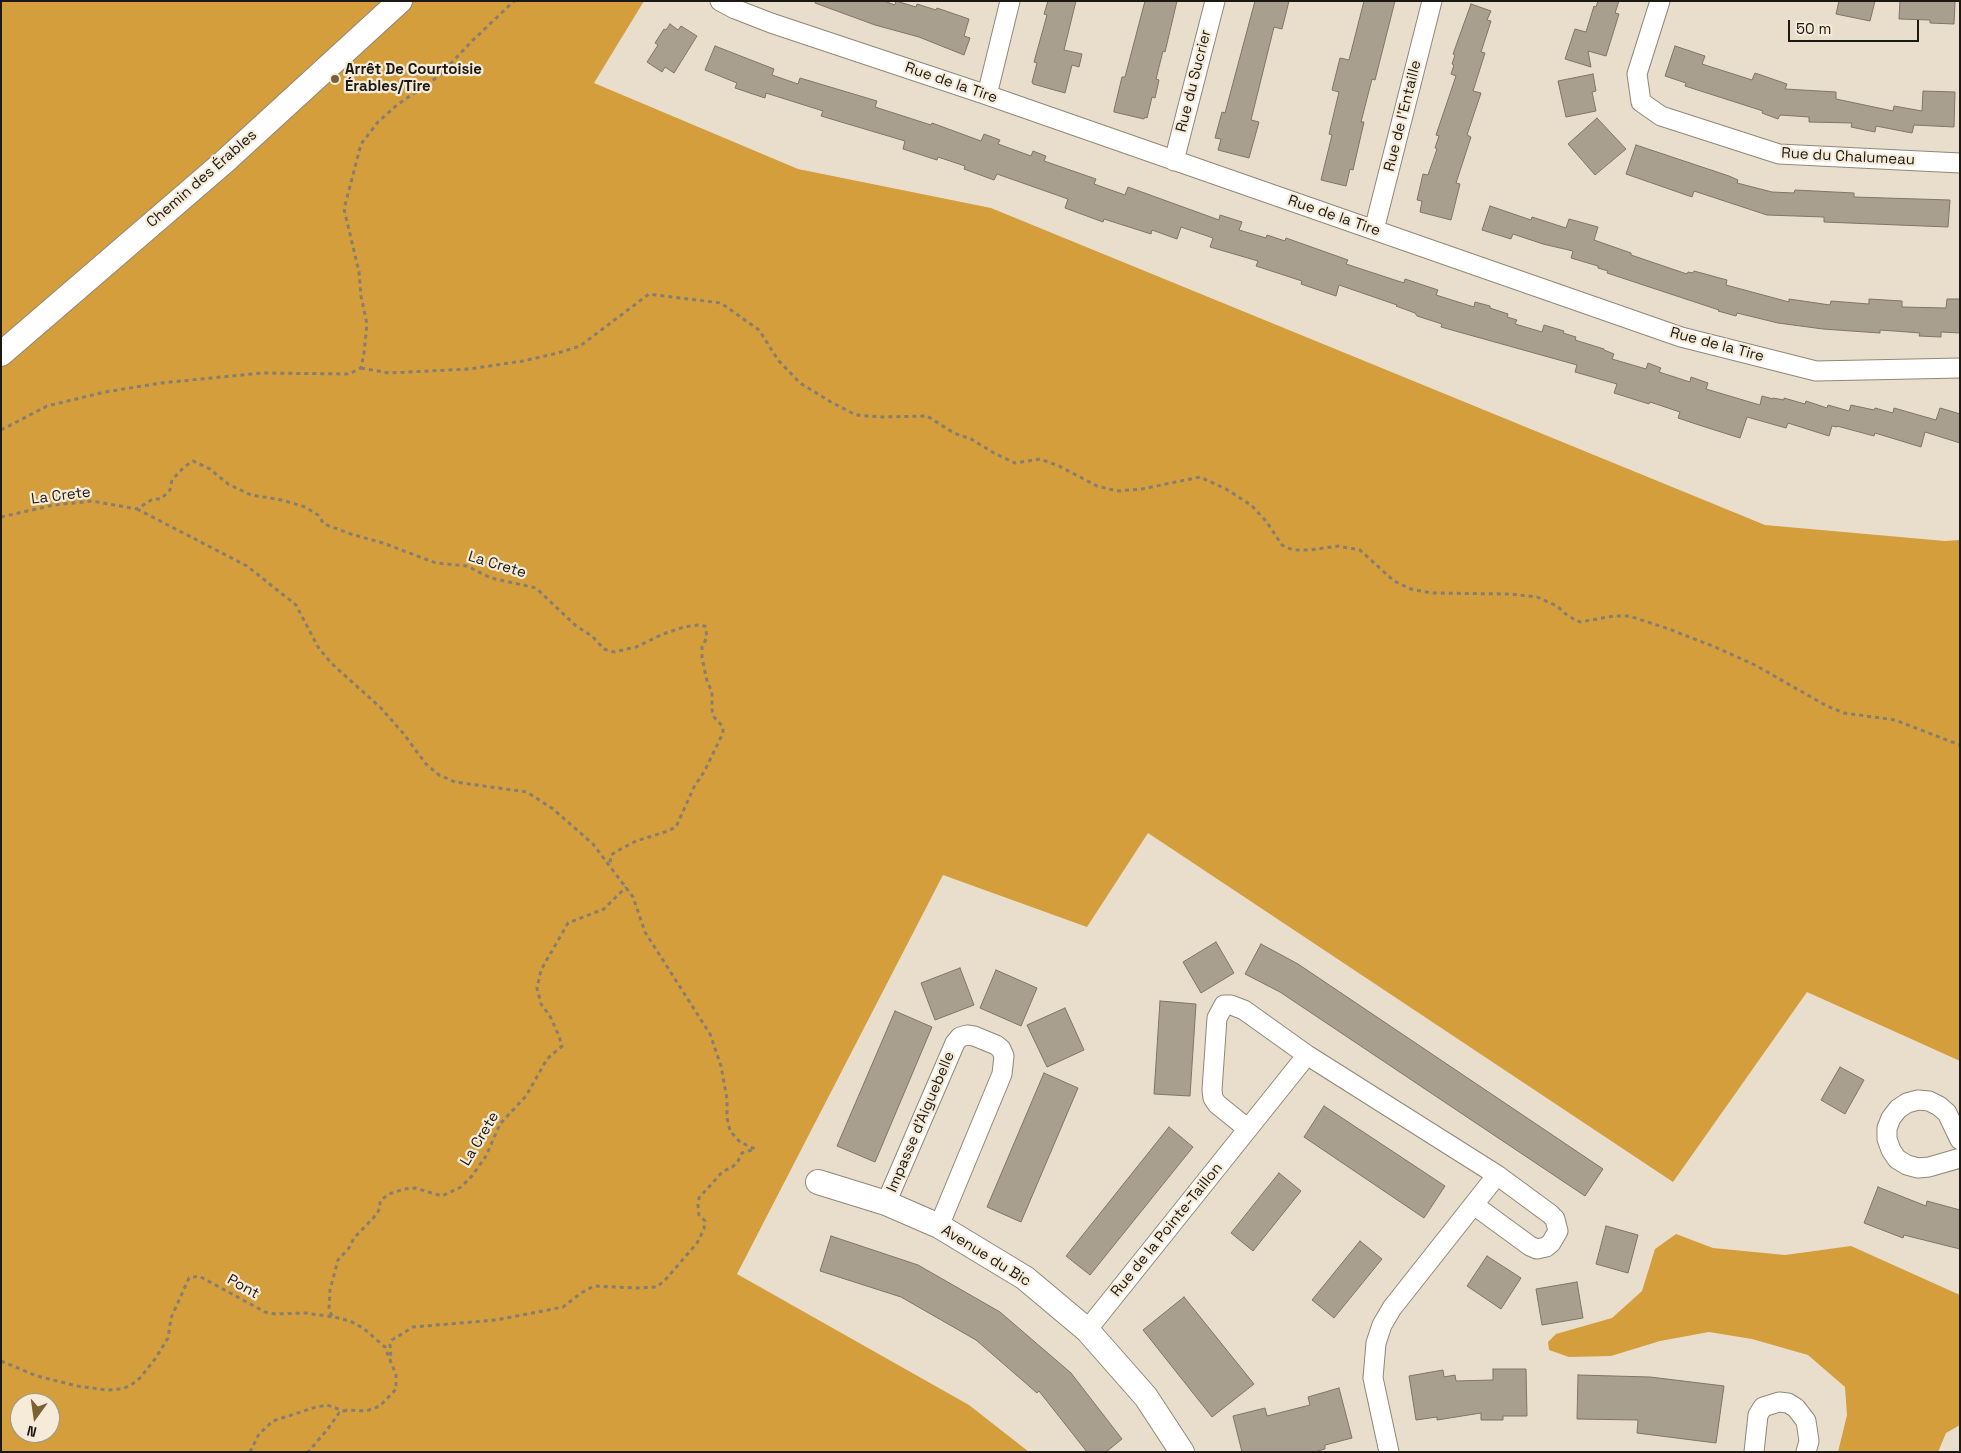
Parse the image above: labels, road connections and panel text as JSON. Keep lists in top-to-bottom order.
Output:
{
  "streets": {
    "street": [
      "Rue du Sucrier",
      "Rue de la Tire",
      "Rue de l'Entaille",
      "Rue du Chalumeau",
      "Chemin des Érables",
      "Impasse d'Aiguebelle",
      "Rue de la Pointe-Taillon",
      "Avenue du Bic"
    ],
    "path": ["La Crete", "Pont"]
  },
  "crossings": [
    ["Rue du Sucrier", "Rue de la Tire"],
    ["Rue de la Tire", "Rue de l'Entaille"],
    ["La Crete", "Pont"],
    ["Impasse d'Aiguebelle", "Avenue du Bic"],
    ["Rue de la Pointe-Taillon", "Avenue du Bic"]
  ],
  "places": ["Arrêt De Courtoisie Érables/Tire"],
  "scale_bar": "50 m",
  "north": "bottom"
}
